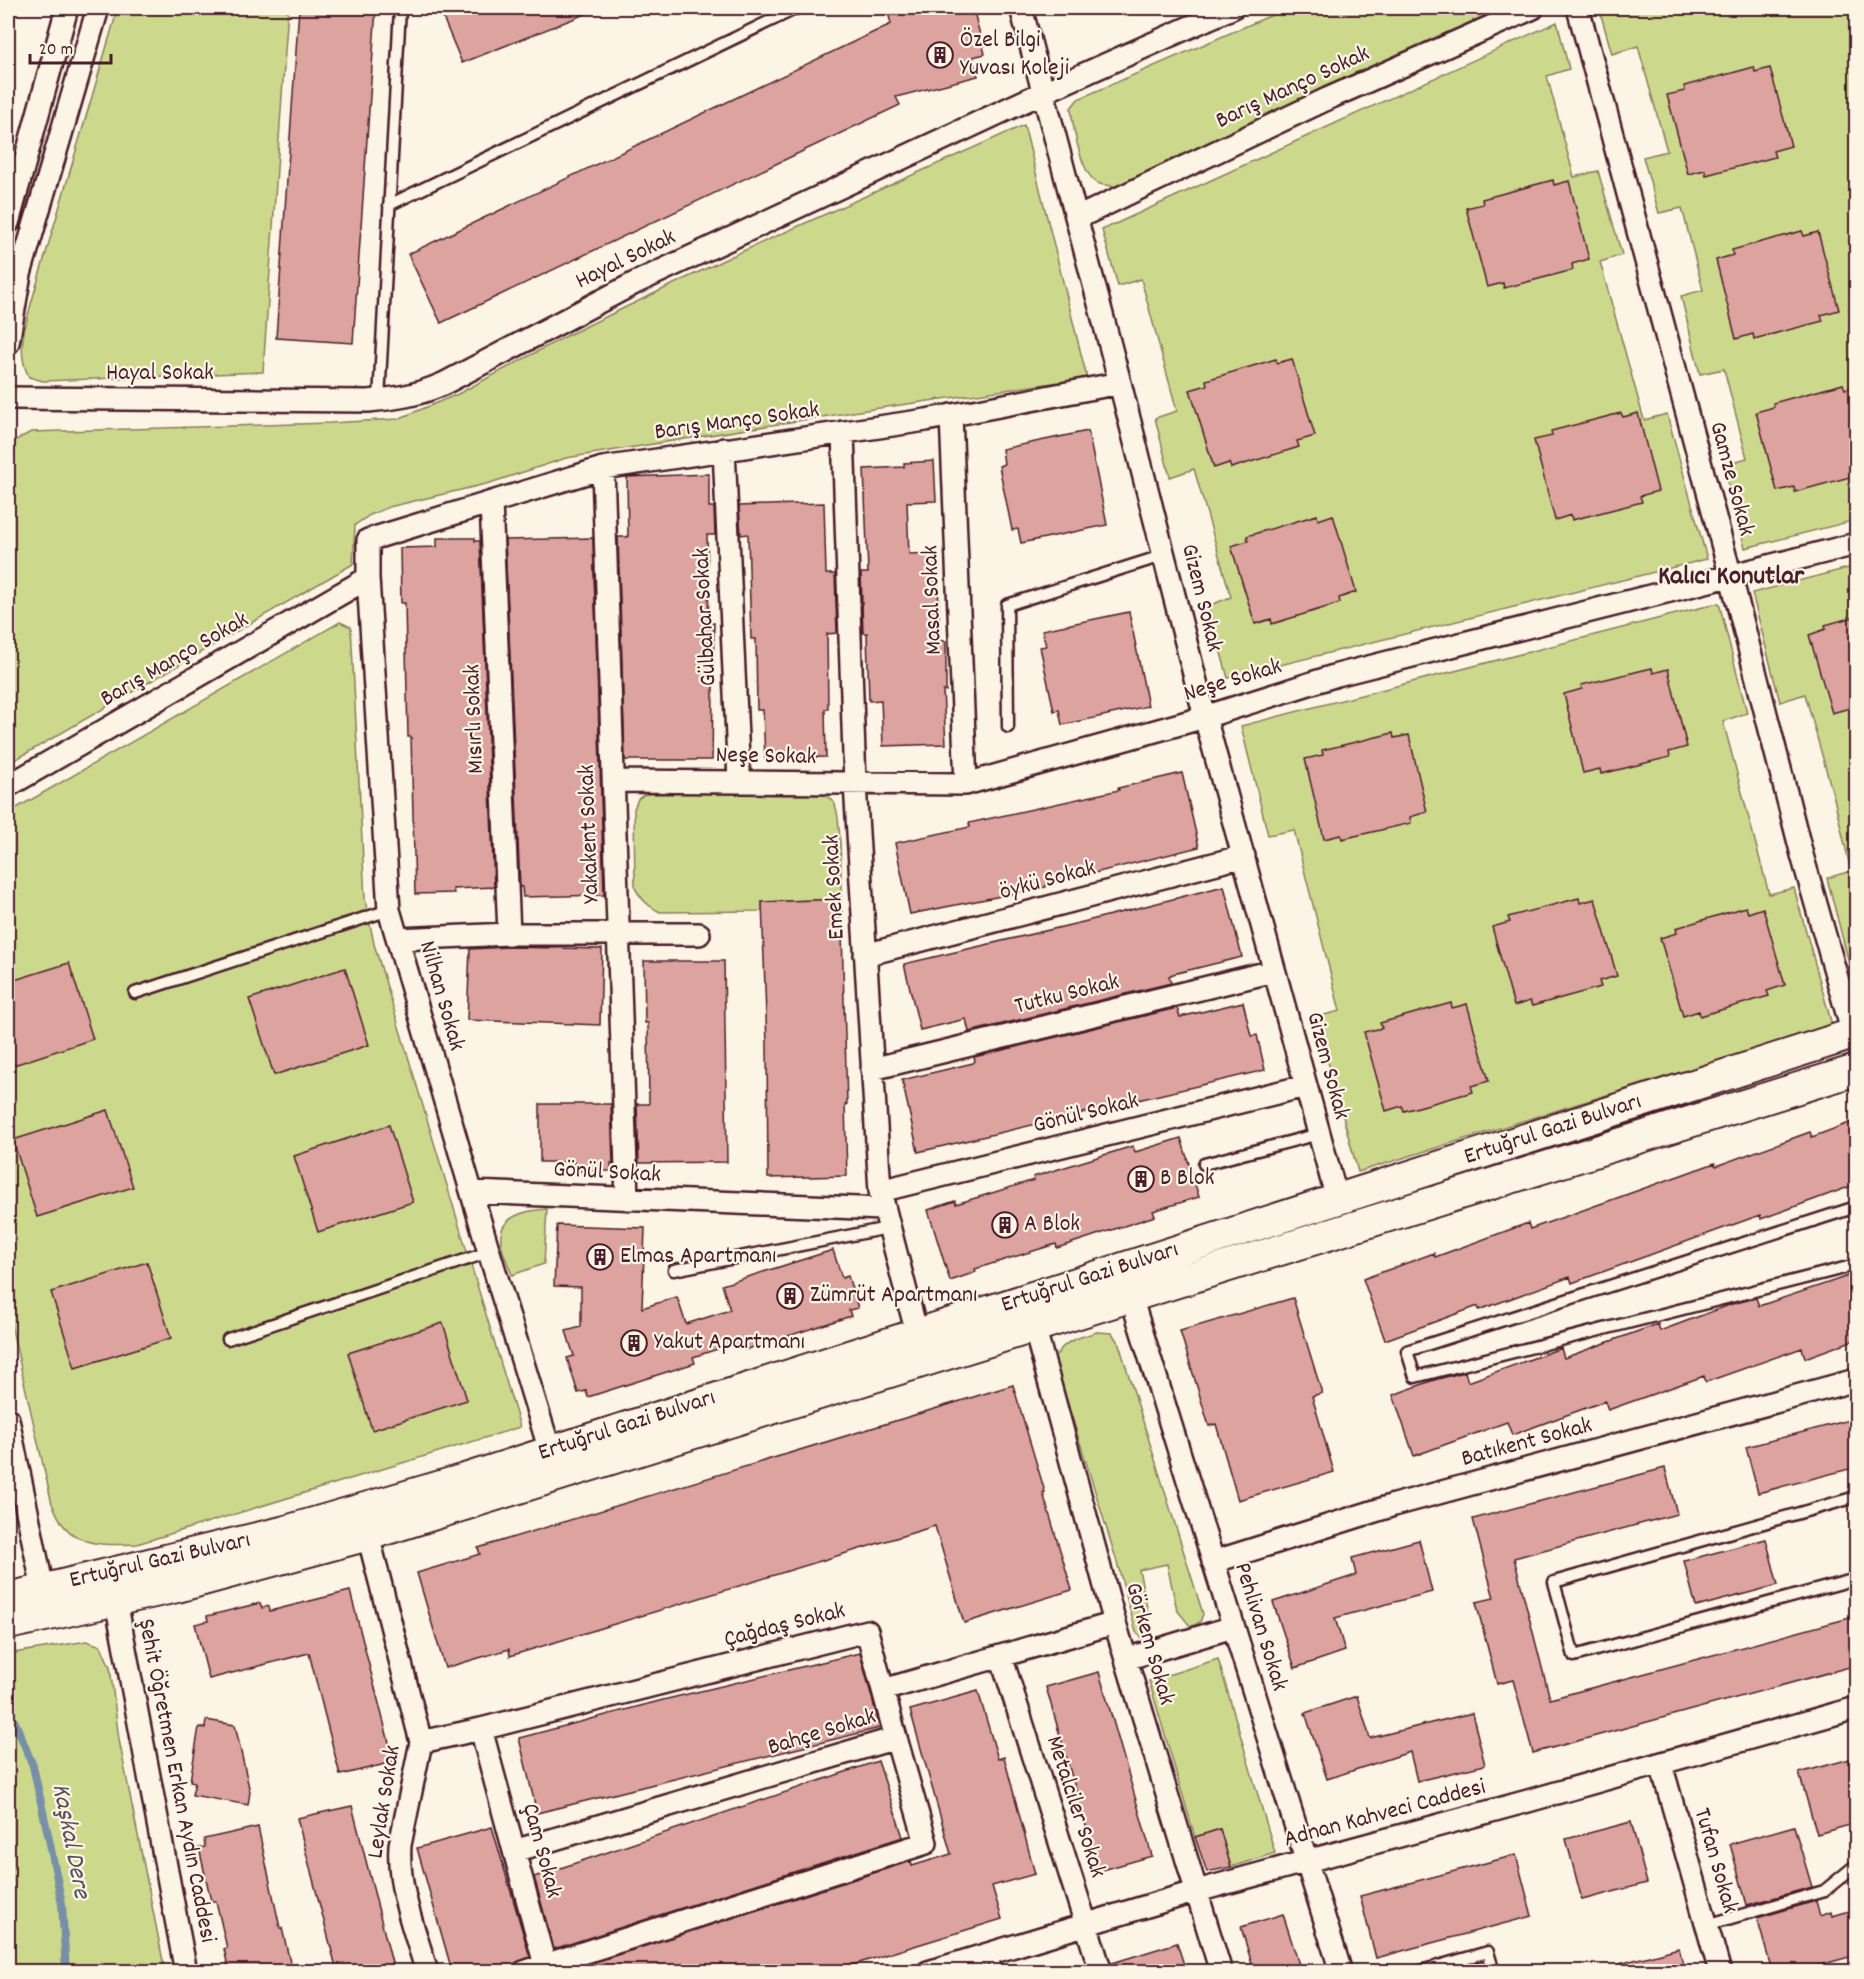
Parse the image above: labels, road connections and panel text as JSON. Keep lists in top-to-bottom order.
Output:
{
  "streets": {
    "main road": ["Ertuğrul Gazi Bulvarı"],
    "street": [
      "Barış Manço Sokak",
      "Hayal Sokak",
      "Gamze Sokak",
      "Gizem Sokak",
      "Masal Sokak",
      "Gülbahar Sokak",
      "Neşe Sokak",
      "Mısırlı Sokak",
      "Yakakent Sokak",
      "öykü Sokak",
      "Emek Sokak",
      "Tutku Sokak",
      "Nilhan Sokak",
      "Gönül Sokak",
      "Batıkent Sokak",
      "Çağdaş Sokak",
      "Pehlivan Sokak",
      "Görkem Sokak",
      "Bahçe Sokak",
      "Şehit Öğretmen Erkan Aydın Caddesi",
      "Leylak Sokak",
      "Metalciler Sokak",
      "Adnan Kahveci Caddesi",
      "Çam Sokak",
      "Tufan Sokak"
    ]
  },
  "crossings": [
    ["Barış Manço Sokak", "Gizem Sokak"],
    ["Barış Manço Sokak", "Masal Sokak"],
    ["Barış Manço Sokak", "Gülbahar Sokak"],
    ["Barış Manço Sokak", "Mısırlı Sokak"],
    ["Barış Manço Sokak", "Yakakent Sokak"],
    ["Barış Manço Sokak", "Emek Sokak"],
    ["Barış Manço Sokak", "Nilhan Sokak"],
    ["Hayal Sokak", "Gizem Sokak"],
    ["Gamze Sokak", "Neşe Sokak"],
    ["Gamze Sokak", "Ertuğrul Gazi Bulvarı"],
    ["Gizem Sokak", "Neşe Sokak"],
    ["Gizem Sokak", "öykü Sokak"],
    ["Gizem Sokak", "Tutku Sokak"],
    ["Gizem Sokak", "Gönül Sokak"],
    ["Gizem Sokak", "Ertuğrul Gazi Bulvarı"],
    ["Masal Sokak", "Neşe Sokak"],
    ["Gülbahar Sokak", "Neşe Sokak"],
    ["Neşe Sokak", "Yakakent Sokak"],
    ["Neşe Sokak", "Emek Sokak"],
    ["Yakakent Sokak", "Gönül Sokak"],
    ["öykü Sokak", "Emek Sokak"],
    ["Emek Sokak", "Tutku Sokak"],
    ["Emek Sokak", "Gönül Sokak"],
    ["Emek Sokak", "Ertuğrul Gazi Bulvarı"],
    ["Nilhan Sokak", "Gönül Sokak"],
    ["Nilhan Sokak", "Ertuğrul Gazi Bulvarı"],
    ["Ertuğrul Gazi Bulvarı", "Pehlivan Sokak"],
    ["Ertuğrul Gazi Bulvarı", "Görkem Sokak"],
    ["Ertuğrul Gazi Bulvarı", "Şehit Öğretmen Erkan Aydın Caddesi"],
    ["Ertuğrul Gazi Bulvarı", "Leylak Sokak"],
    ["Batıkent Sokak", "Pehlivan Sokak"],
    ["Çağdaş Sokak", "Leylak Sokak"],
    ["Çağdaş Sokak", "Çam Sokak"],
    ["Pehlivan Sokak", "Adnan Kahveci Caddesi"],
    ["Görkem Sokak", "Adnan Kahveci Caddesi"],
    ["Bahçe Sokak", "Çam Sokak"],
    ["Metalciler Sokak", "Adnan Kahveci Caddesi"],
    ["Adnan Kahveci Caddesi", "Tufan Sokak"]
  ],
  "districts": ["Kalıcı Konutlar"],
  "water": ["Kaşkal Dere"],
  "places": {
    "building": [
      "Özel Bilgi Yuvası Koleji",
      "B Blok",
      "A Blok",
      "Elmas Apartmanı",
      "Zümrüt Apartmanı",
      "Yakut Apartmanı"
    ]
  },
  "scale_bar": "20 m"
}
